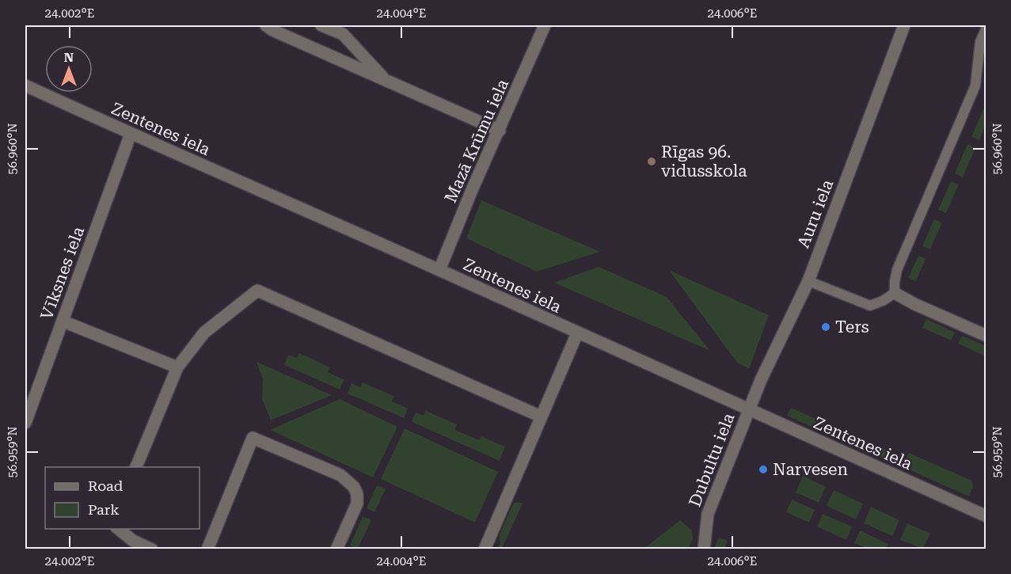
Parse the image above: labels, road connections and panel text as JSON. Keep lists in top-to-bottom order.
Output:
{
  "streets": {
    "street": [
      "Zentenes iela",
      "Mazā Krūmu iela",
      "Auru iela",
      "Vīksnes iela",
      "Dubultu iela"
    ]
  },
  "crossings": [
    ["Zentenes iela", "Mazā Krūmu iela"],
    ["Zentenes iela", "Auru iela"],
    ["Zentenes iela", "Vīksnes iela"],
    ["Zentenes iela", "Dubultu iela"],
    ["Auru iela", "Dubultu iela"]
  ],
  "places": ["Rīgas 96. vidusskola", "Ters", "Narvesen"],
  "legend": ["Road", "Park"],
  "north": "top",
  "coordinates": [
    "24.002°E",
    "24.004°E",
    "24.006°E",
    "56.960°N",
    "56.959°N"
  ]
}
